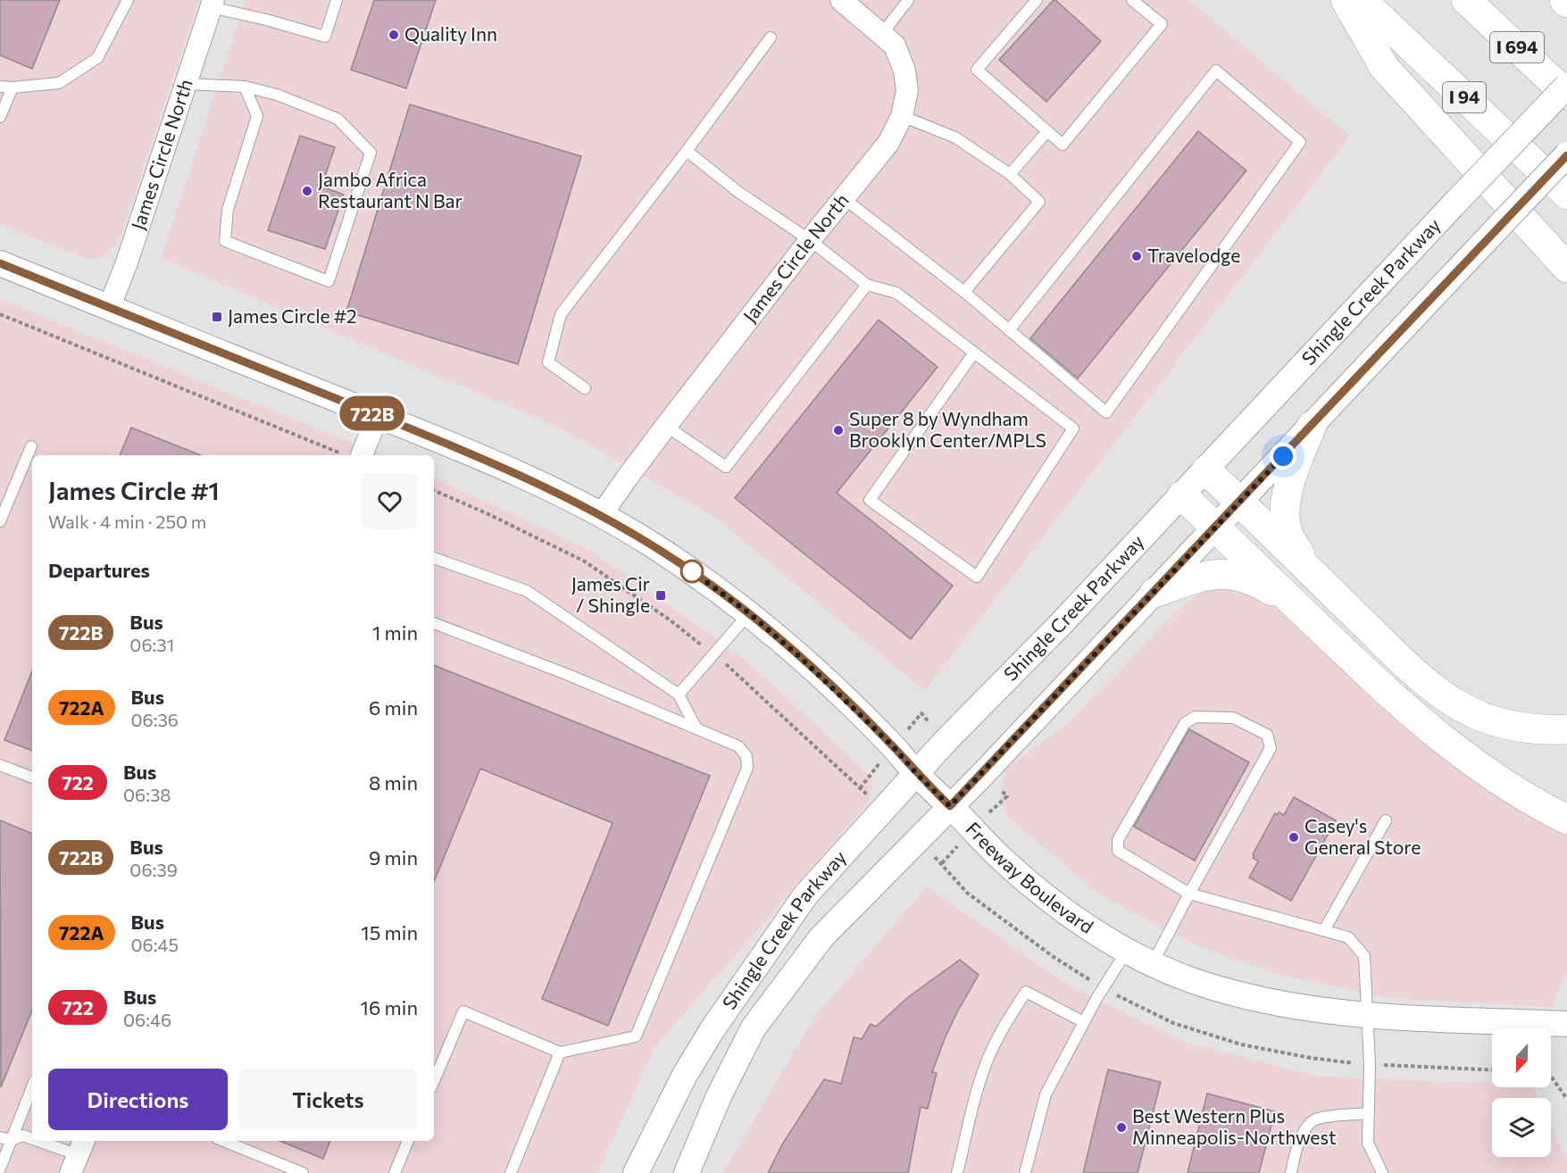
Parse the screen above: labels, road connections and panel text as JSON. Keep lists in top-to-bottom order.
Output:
{
  "streets": {
    "highway": ["I 694", "I 94"],
    "street": ["James Circle North", "Shingle Creek Parkway", "Freeway Boulevard"]
  },
  "crossings": [
    ["James Circle North", "Freeway Boulevard"],
    ["Shingle Creek Parkway", "Freeway Boulevard"]
  ],
  "places": {
    "other": [
      "Quality Inn",
      "Jambo Africa Restaurant N Bar",
      "Travelodge",
      "Super 8 by Wyndham Brooklyn Center/MPLS",
      "Casey's General Store",
      "Best Western Plus Minneapolis-Northwest"
    ],
    "transit": ["James Circle #2", "James Cir / Shingle"]
  },
  "lines": ["bus line 722B"],
  "north": "bottom",
  "page": {
    "on_map": "722B",
    "heading": [
      ["James Circle #1", "Walk · 4 min · 250 m"],
      "Departures"
    ],
    "list": [
      {
        "mark": "722B",
        "name": "Bus",
        "note": "06:31",
        "value": "1 min"
      },
      {
        "mark": "722A",
        "name": "Bus",
        "note": "06:36",
        "value": "6 min"
      },
      {
        "mark": "722",
        "name": "Bus",
        "note": "06:38",
        "value": "8 min"
      },
      {
        "mark": "722B",
        "name": "Bus",
        "note": "06:39",
        "value": "9 min"
      },
      {
        "mark": "722A",
        "name": "Bus",
        "note": "06:45",
        "value": "15 min"
      },
      {
        "mark": "722",
        "name": "Bus",
        "note": "06:46",
        "value": "16 min"
      }
    ],
    "buttons": ["Directions", "Tickets"]
  }
}
